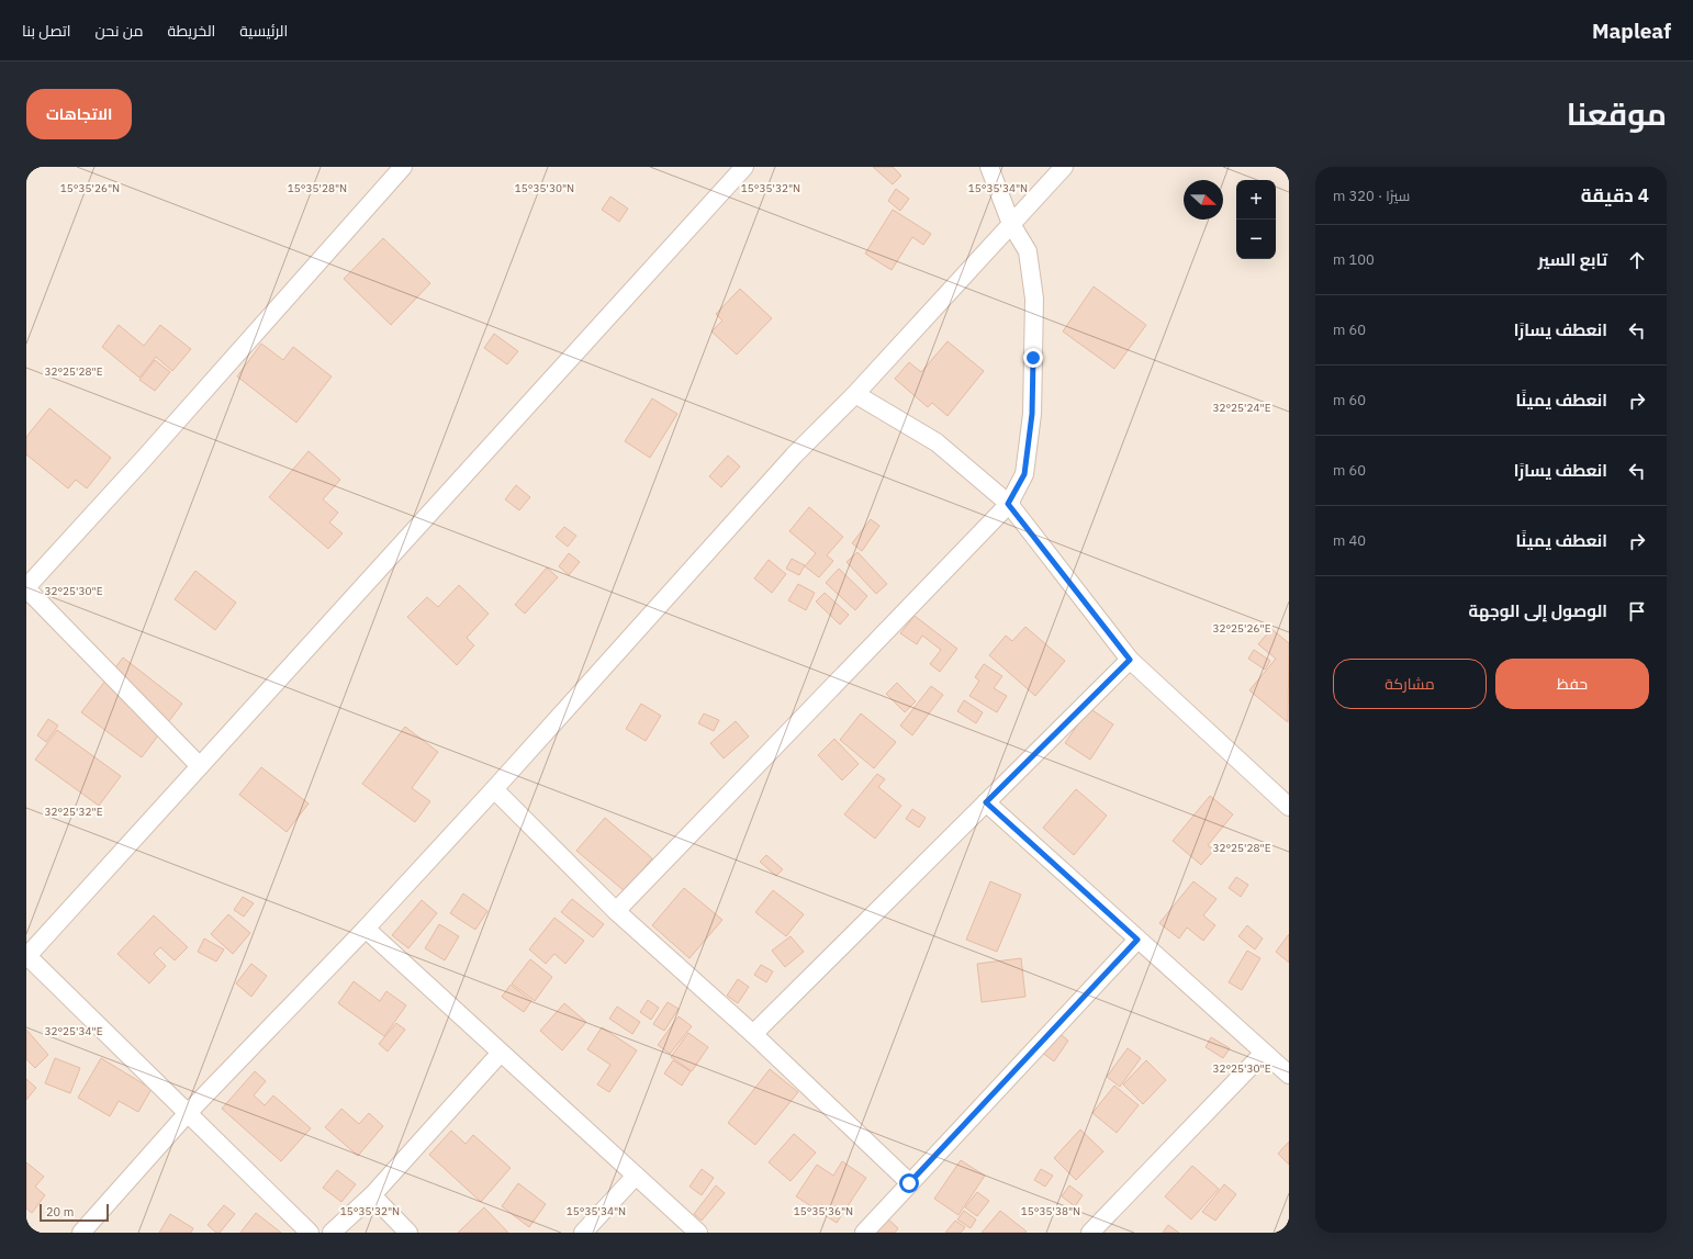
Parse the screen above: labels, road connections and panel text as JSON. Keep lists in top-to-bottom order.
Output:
{
  "scale_bar": "20 m",
  "north": "right",
  "page": {
    "header": "Mapleaf",
    "nav": [
      "الرئيسية",
      "الخريطة",
      "من نحن",
      "اتصل بنا"
    ],
    "title": "موقعنا",
    "buttons": [
      "الاتجاهات",
      ["حفظ", "مشاركة"]
    ],
    "heading": ["4 دقيقة", "سيرًا · 320 m"],
    "map_buttons": ["+", "−"],
    "list": [
      ["تابع السير", "100 m"],
      ["انعطف يسارًا", "60 m"],
      ["انعطف يمينًا", "60 m"],
      ["انعطف يسارًا", "60 m"],
      ["انعطف يمينًا", "40 m"],
      "الوصول إلى الوجهة"
    ],
    "scale": "20 m"
  },
  "coordinates": [
    "15°35'26\"N",
    "15°35'28\"N",
    "15°35'30\"N",
    "15°35'32\"N",
    "15°35'34\"N",
    "32°25'28\"E",
    "32°25'24\"E",
    "32°25'30\"E",
    "32°25'26\"E",
    "32°25'32\"E",
    "32°25'34\"E",
    "15°35'36\"N",
    "15°35'38\"N"
  ]
}
